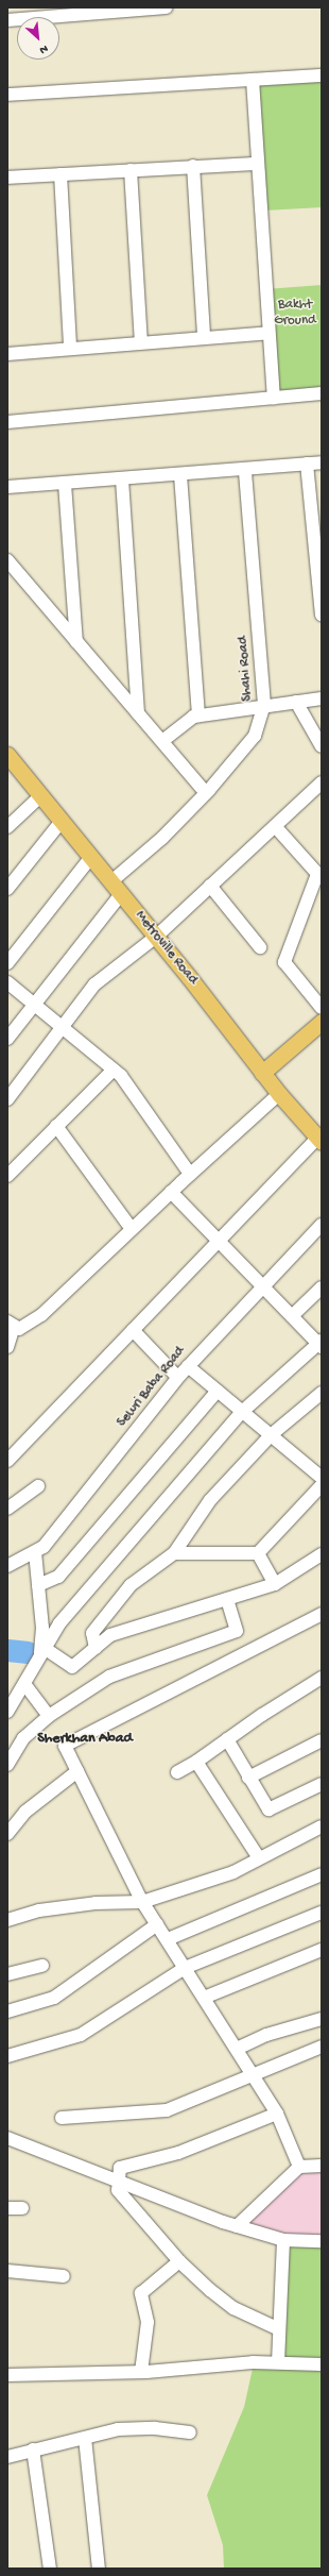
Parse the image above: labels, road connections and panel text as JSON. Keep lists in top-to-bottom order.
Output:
{
  "streets": {
    "main road": ["Metroville Road"],
    "street": ["Shahi Road", "Sewri Baba Road"]
  },
  "crossings": [
    ["Shahi Road", "Metroville Road"]
  ],
  "districts": ["Sherkhan Abad"],
  "parks": ["Bakht Ground"],
  "north": "bottom right"
}
